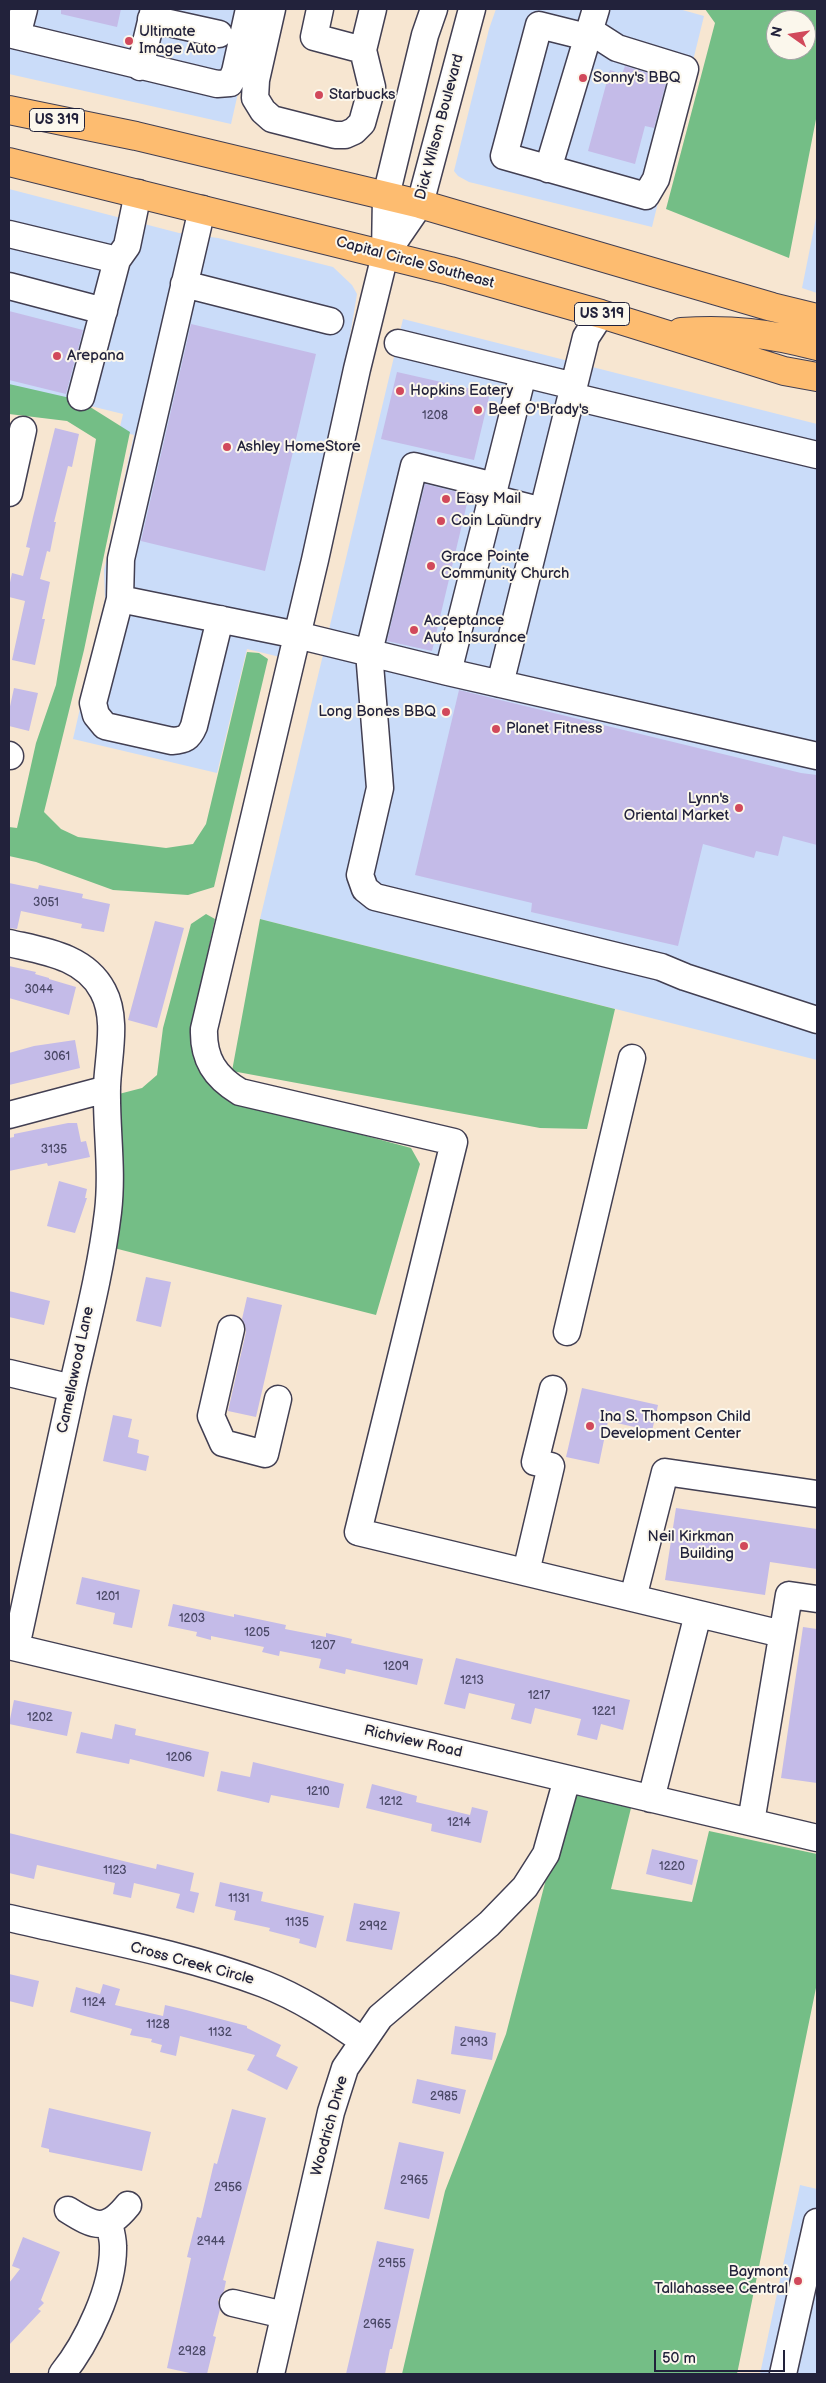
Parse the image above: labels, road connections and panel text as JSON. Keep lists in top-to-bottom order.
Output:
{
  "streets": {
    "main road": ["US 319", "Capital Circle Southeast"],
    "street": [
      "Dick Wilson Boulevard",
      "Camellawood Lane",
      "Richview Road",
      "Cross Creek Circle",
      "Woodrich Drive"
    ]
  },
  "crossings": [
    ["US 319", "Dick Wilson Boulevard"],
    ["Dick Wilson Boulevard", "Capital Circle Southeast"],
    ["Camellawood Lane", "Richview Road"],
    ["Richview Road", "Woodrich Drive"],
    ["Cross Creek Circle", "Woodrich Drive"]
  ],
  "places": [
    "Ultimate Image Auto",
    "Sonny's BBQ",
    "Starbucks",
    "Arepana",
    "Hopkins Eatery",
    "Beef O'Brady's",
    "Ashley HomeStore",
    "Easy Mail",
    "Coin Laundry",
    "Grace Pointe Community Church",
    "Acceptance Auto Insurance",
    "Long Bones BBQ",
    "Planet Fitness",
    "Lynn's Oriental Market",
    "Ina S. Thompson Child Development Center",
    "Neil Kirkman Building",
    "Baymont Tallahassee Central"
  ],
  "house_numbers": [
    "1208",
    "3051",
    "3044",
    "3061",
    "3135",
    "1201",
    "1203",
    "1205",
    "1207",
    "1209",
    "1213",
    "1217",
    "1221",
    "1202",
    "1206",
    "1210",
    "1212",
    "1214",
    "1220",
    "1123",
    "1131",
    "1135",
    "2992",
    "1124",
    "1128",
    "1132",
    "2993",
    "2985",
    "2965",
    "2956",
    "2944",
    "2955",
    "2965",
    "2928"
  ],
  "scale_bar": "50 m",
  "north": "left"
}
